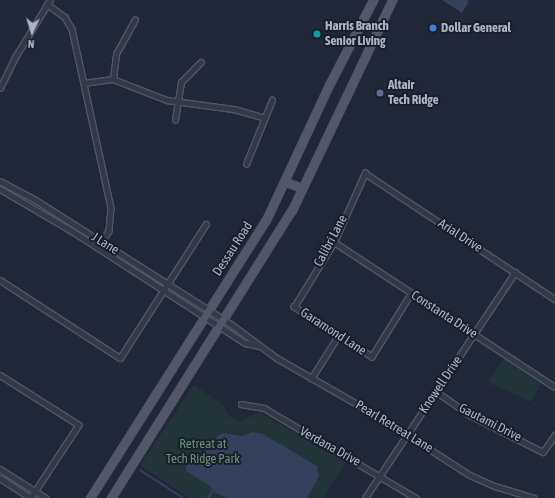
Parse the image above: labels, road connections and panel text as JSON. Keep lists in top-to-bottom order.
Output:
{
  "streets": {
    "main road": ["Dessau Road"],
    "street": [
      "Arial Drive",
      "Calibri Lane",
      "J Lane",
      "Constanta Drive",
      "Garamond Lane",
      "Knowell Drive",
      "Gautami Drive",
      "Pearl Retreat Lane",
      "Verdana Drive"
    ]
  },
  "crossings": [
    ["Arial Drive", "Calibri Lane"],
    ["Arial Drive", "Knowell Drive"],
    ["Calibri Lane", "Constanta Drive"],
    ["Calibri Lane", "Garamond Lane"],
    ["J Lane", "Dessau Road"],
    ["J Lane", "Pearl Retreat Lane"],
    ["Constanta Drive", "Garamond Lane"],
    ["Constanta Drive", "Knowell Drive"],
    ["Knowell Drive", "Gautami Drive"],
    ["Knowell Drive", "Pearl Retreat Lane"],
    ["Knowell Drive", "Verdana Drive"]
  ],
  "parks": ["Retreat at Tech Ridge Park"],
  "places": ["Dollar General", "Harris Branch Senior Living", "Altair Tech Ridge"],
  "north": "bottom"
}
